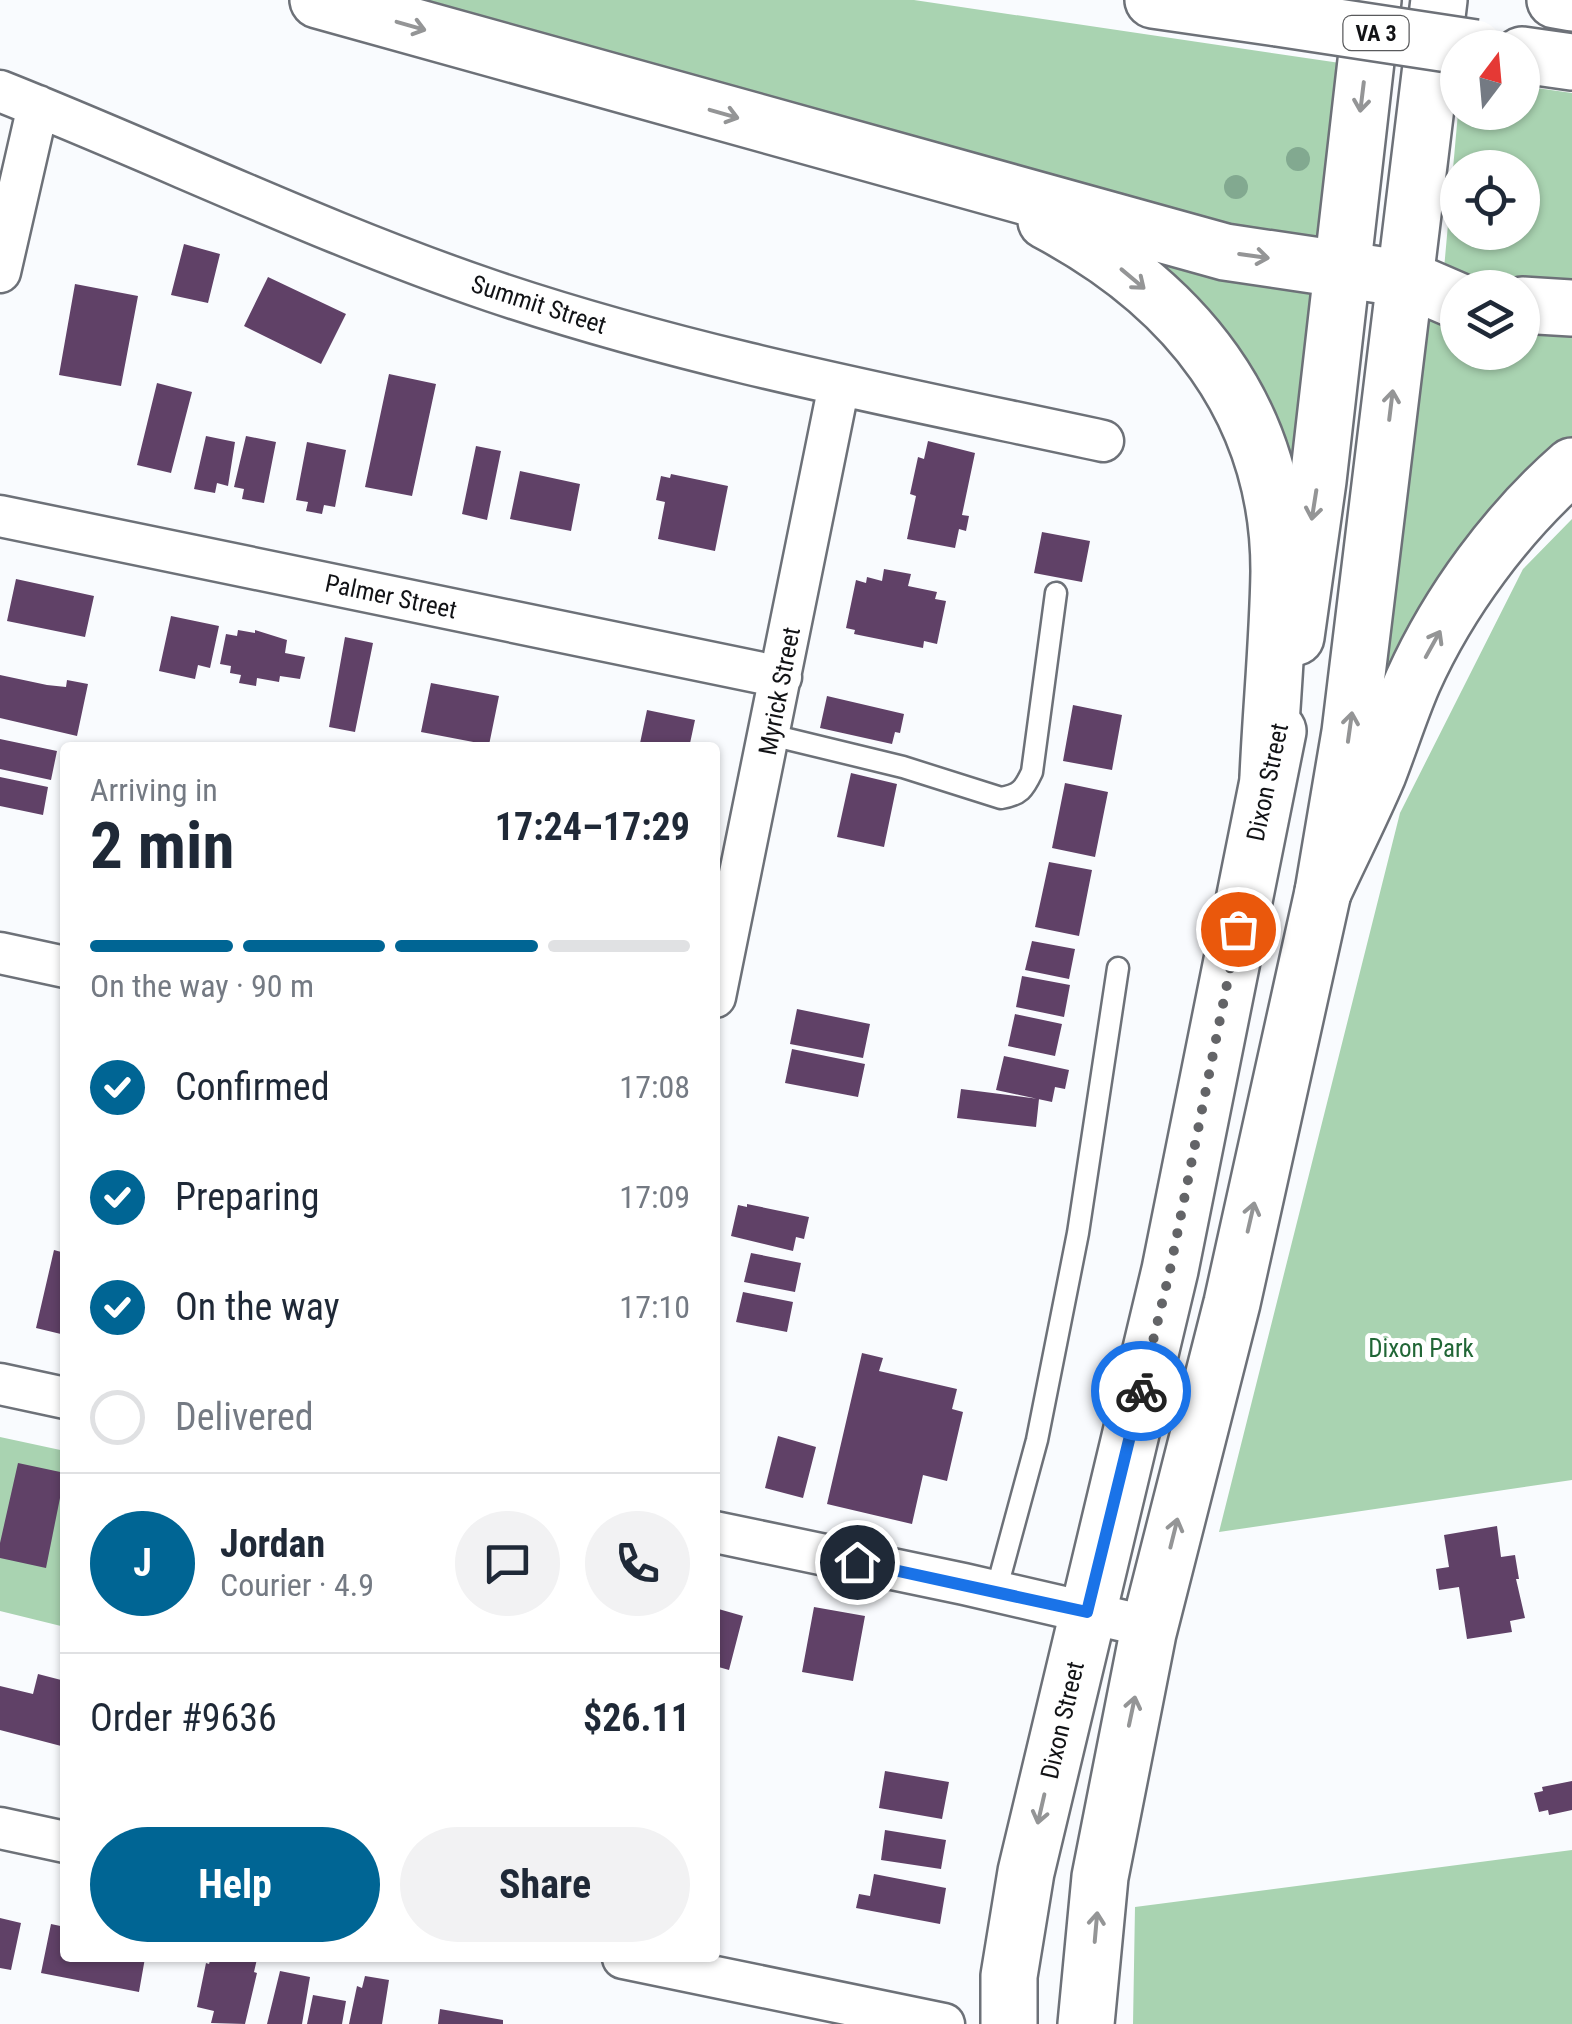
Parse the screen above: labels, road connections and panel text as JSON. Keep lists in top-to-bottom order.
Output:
{
  "streets": {
    "main road": ["VA 3", "Dixon Street"],
    "street": ["Summit Street", "Palmer Street", "Myrick Street"]
  },
  "crossings": [
    ["Summit Street", "Myrick Street"],
    ["Palmer Street", "Myrick Street"]
  ],
  "parks": ["Dixon Park"],
  "north": "top",
  "page": {
    "heading": ["2 min", "Arriving in", "17:24–17:29"],
    "panel": [
      "Jordan",
      "Courier · 4.9",
      "Order #9636",
      "$26.11"
    ],
    "bar": "On the way · 90 m",
    "list": [
      ["Confirmed", "17:08"],
      ["Preparing", "17:09"],
      ["On the way", "17:10"],
      "Delivered"
    ],
    "round": "J",
    "buttons": ["Help", "Share"]
  }
}
